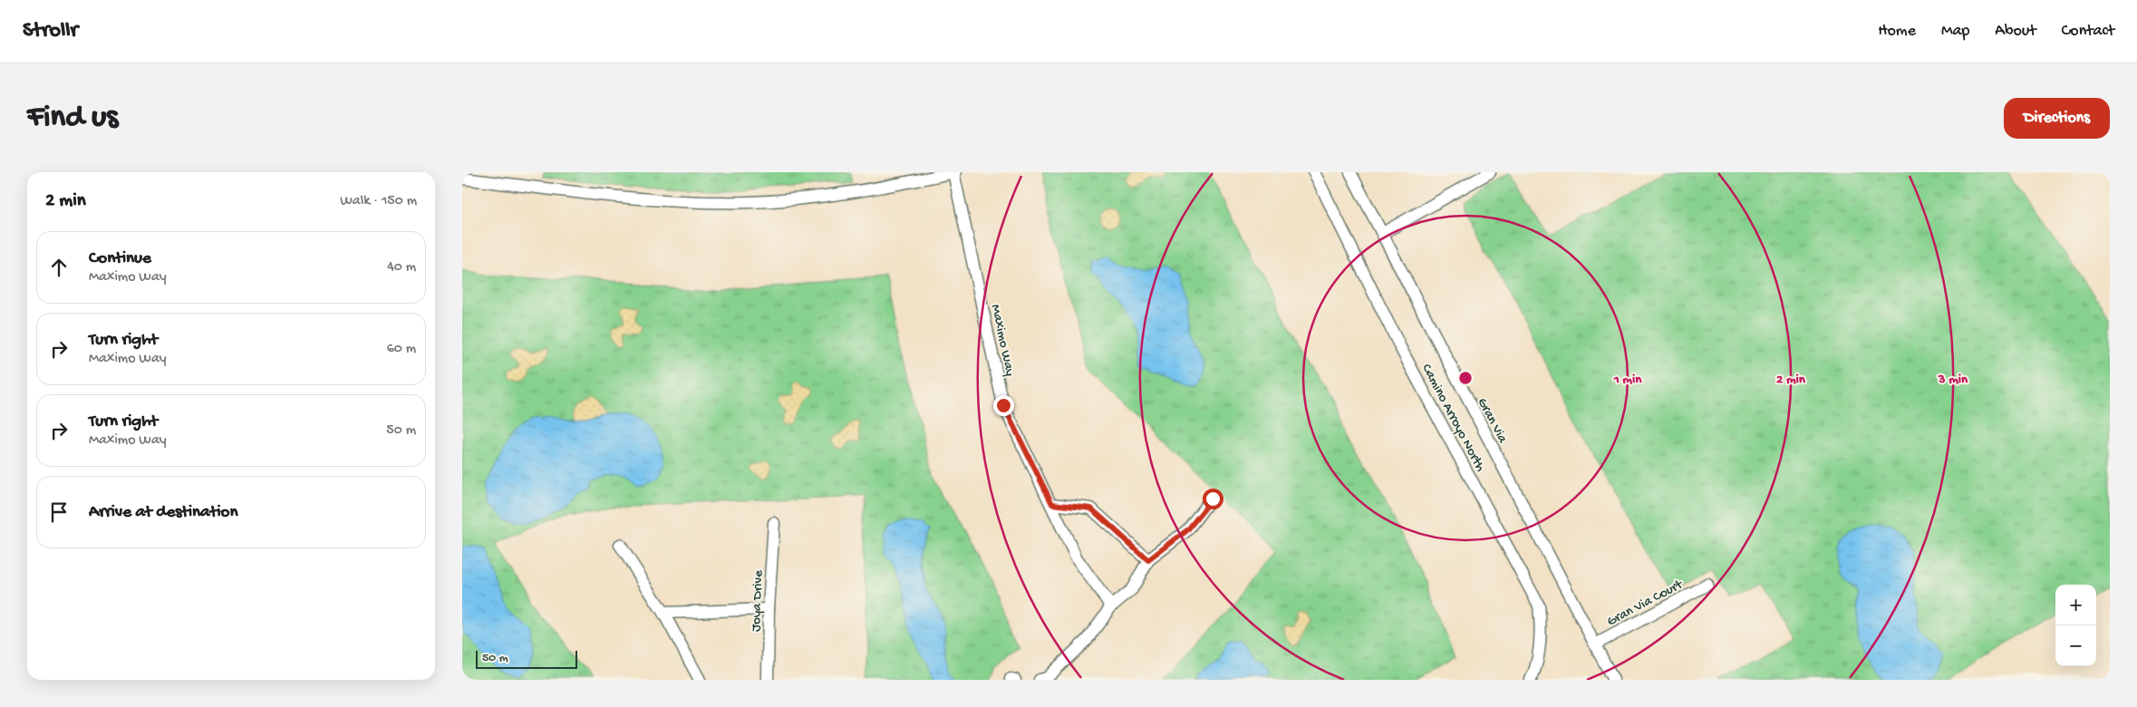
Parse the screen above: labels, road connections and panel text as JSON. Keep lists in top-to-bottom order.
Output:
{
  "streets": {
    "street": [
      "Maximo Way",
      "Camino Arroyo North",
      "Gran Via",
      "Joya Drive",
      "Gran Via Court"
    ]
  },
  "crossings": [
    ["Gran Via", "Gran Via Court"]
  ],
  "scale_bar": "50 m",
  "page": {
    "header": "Strollr",
    "nav": [
      "Home",
      "Map",
      "About",
      "Contact"
    ],
    "buttons": "Directions",
    "title": "Find us",
    "heading": ["2 min", "Walk · 150 m"],
    "list": [
      ["Continue", "Maximo Way", "40 m"],
      ["Turn right", "Maximo Way", "60 m"],
      ["Turn right", "Maximo Way", "50 m"],
      "Arrive at destination"
    ],
    "map_buttons": ["+", "−"],
    "scale": "50 m"
  },
  "rings": ["1 min", "2 min", "3 min"]
}
